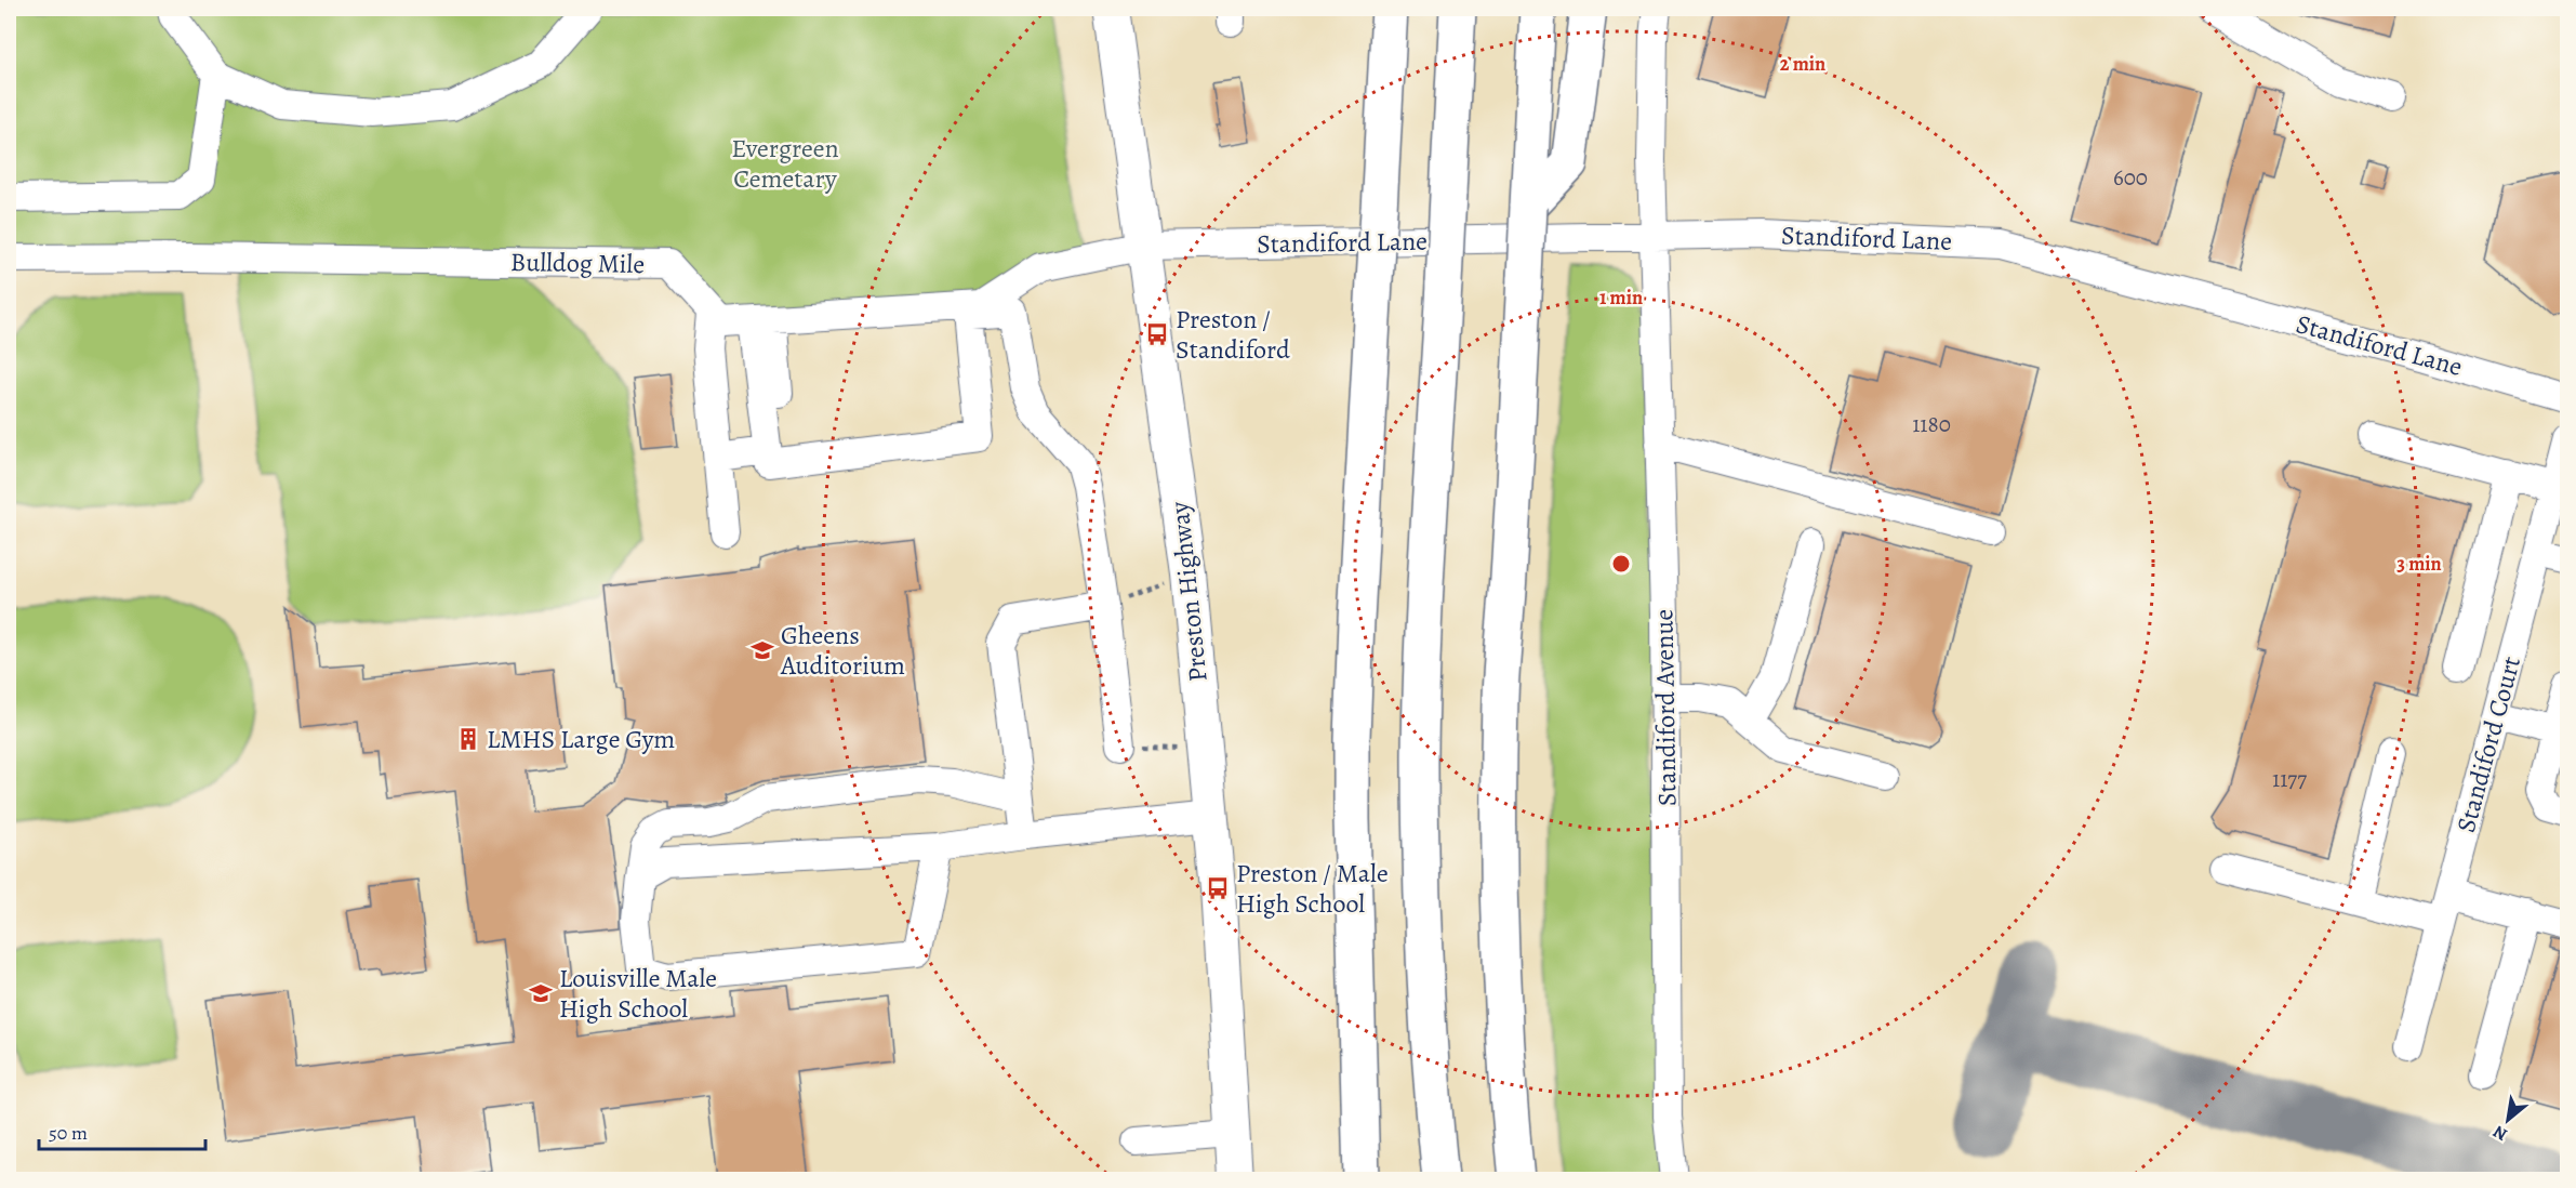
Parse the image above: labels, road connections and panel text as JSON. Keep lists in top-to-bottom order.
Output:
{
  "streets": {
    "main road": ["Preston Highway"],
    "street": [
      "Standiford Lane",
      "Bulldog Mile",
      "Standiford Avenue",
      "Standiford Court"
    ]
  },
  "crossings": [
    ["Standiford Lane", "Preston Highway"],
    ["Standiford Lane", "Standiford Avenue"]
  ],
  "parks": ["Evergreen Cemetary"],
  "places": {
    "bus stop": ["Preston / Standiford", "Preston / Male High School"],
    "school or university": ["Gheens Auditorium", "Louisville Male High School"],
    "building": ["LMHS Large Gym"]
  },
  "house_numbers": ["600", "1180", "1177"],
  "scale_bar": "50 m",
  "north": "bottom left",
  "rings": ["2 min", "1 min", "3 min"]
}
